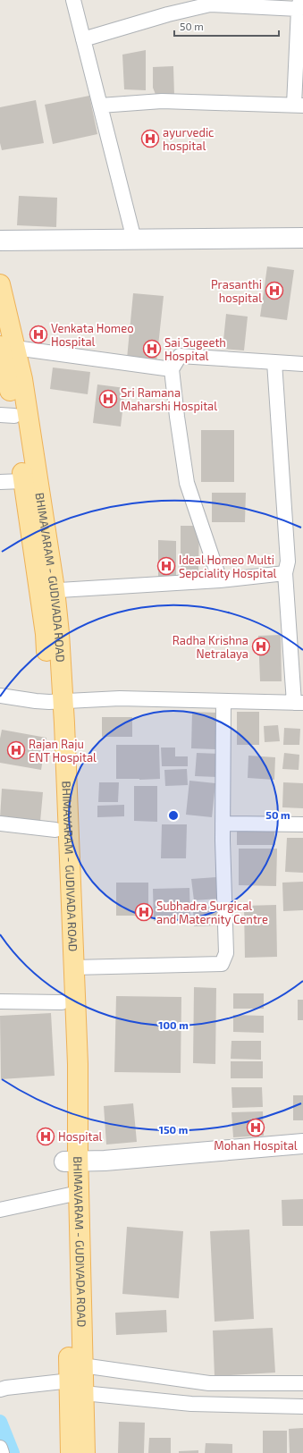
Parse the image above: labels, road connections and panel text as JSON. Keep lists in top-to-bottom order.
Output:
{
  "streets": {
    "main road": ["BHIMAVARAM - GUDIVADA ROAD"]
  },
  "places": {
    "hospital": [
      "ayurvedic hospital",
      "Prasanthi hospital",
      "Venkata Homeo Hospital",
      "Sai Sugeeth Hospital",
      "Sri Ramana Maharshi Hospital",
      "Ideal Homeo Multi Sepciality Hospital",
      "Radha Krishna Netralaya",
      "Rajan Raju ENT Hospital",
      "Subhadra Surgical and Maternity Centre",
      "Mohan Hospital",
      "Hospital"
    ]
  },
  "scale_bar": "50 m",
  "rings": ["50 m", "100 m", "150 m"]
}
